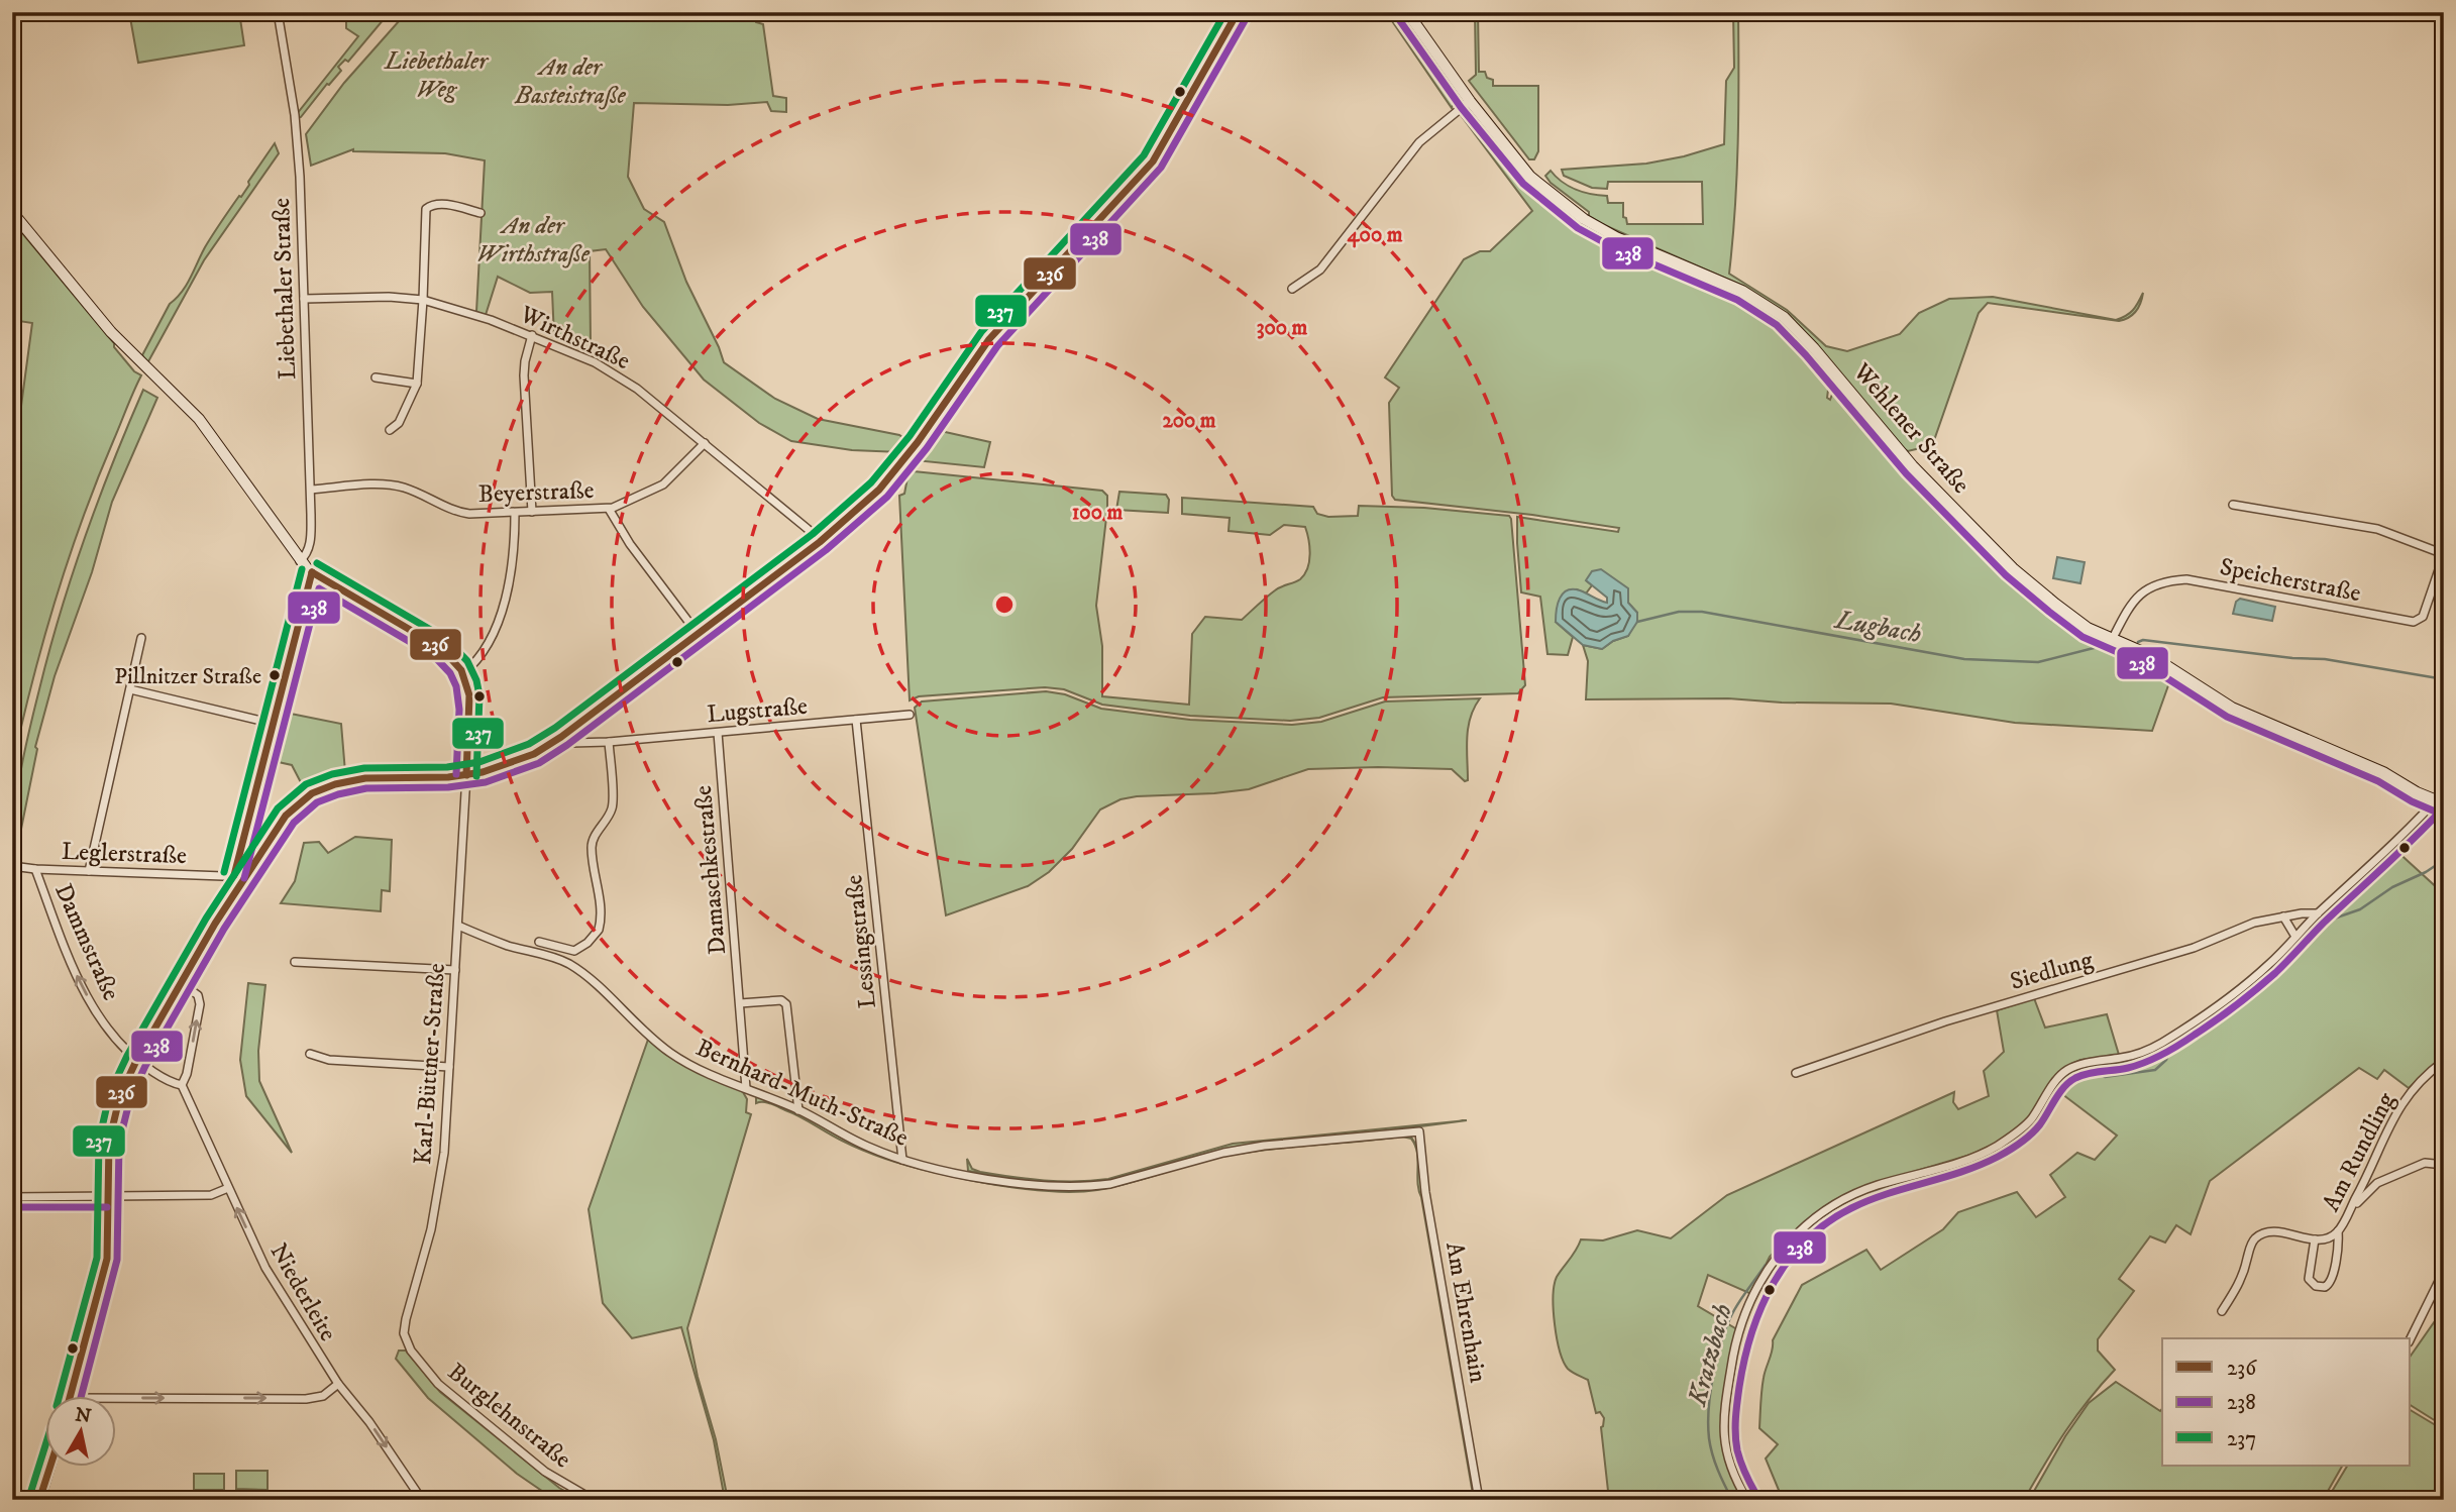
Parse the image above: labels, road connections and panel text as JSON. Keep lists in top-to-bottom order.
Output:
{
  "streets": {
    "street": [
      "Liebethaler Straße",
      "Wirthstraße",
      "Wehlener Straße",
      "Beyerstraße",
      "Speicherstraße",
      "Lugstraße",
      "Leglerstraße",
      "Damaschkestraße",
      "Dammstraße",
      "Lessingstraße",
      "Siedlung",
      "Karl-Büttner-Straße",
      "Bernhard-Muth-Straße",
      "Am Rundling",
      "Niederleite",
      "Am Ehrenhain",
      "Burglehnstraße"
    ]
  },
  "crossings": [
    ["Liebethaler Straße", "Wirthstraße"],
    ["Liebethaler Straße", "Beyerstraße"],
    ["Wirthstraße", "Beyerstraße"],
    ["Wehlener Straße", "Speicherstraße"],
    ["Lugstraße", "Damaschkestraße"],
    ["Lugstraße", "Lessingstraße"],
    ["Leglerstraße", "Dammstraße"],
    ["Damaschkestraße", "Bernhard-Muth-Straße"],
    ["Lessingstraße", "Bernhard-Muth-Straße"],
    ["Karl-Büttner-Straße", "Bernhard-Muth-Straße"],
    ["Karl-Büttner-Straße", "Burglehnstraße"],
    ["Bernhard-Muth-Straße", "Am Ehrenhain"]
  ],
  "one_way": ["Dammstraße"],
  "water": ["Lugbach", "Kratzbach"],
  "parks": ["Liebethaler Weg", "An der Basteistraße", "An der Wirthstraße"],
  "places": ["Pillnitzer Straße"],
  "lines": ["transit line 236", "transit line 237", "transit line 238"],
  "legend": ["236", "238", "237"],
  "north": "top",
  "rings": [
    "400 m",
    "300 m",
    "200 m",
    "100 m"
  ]
}
